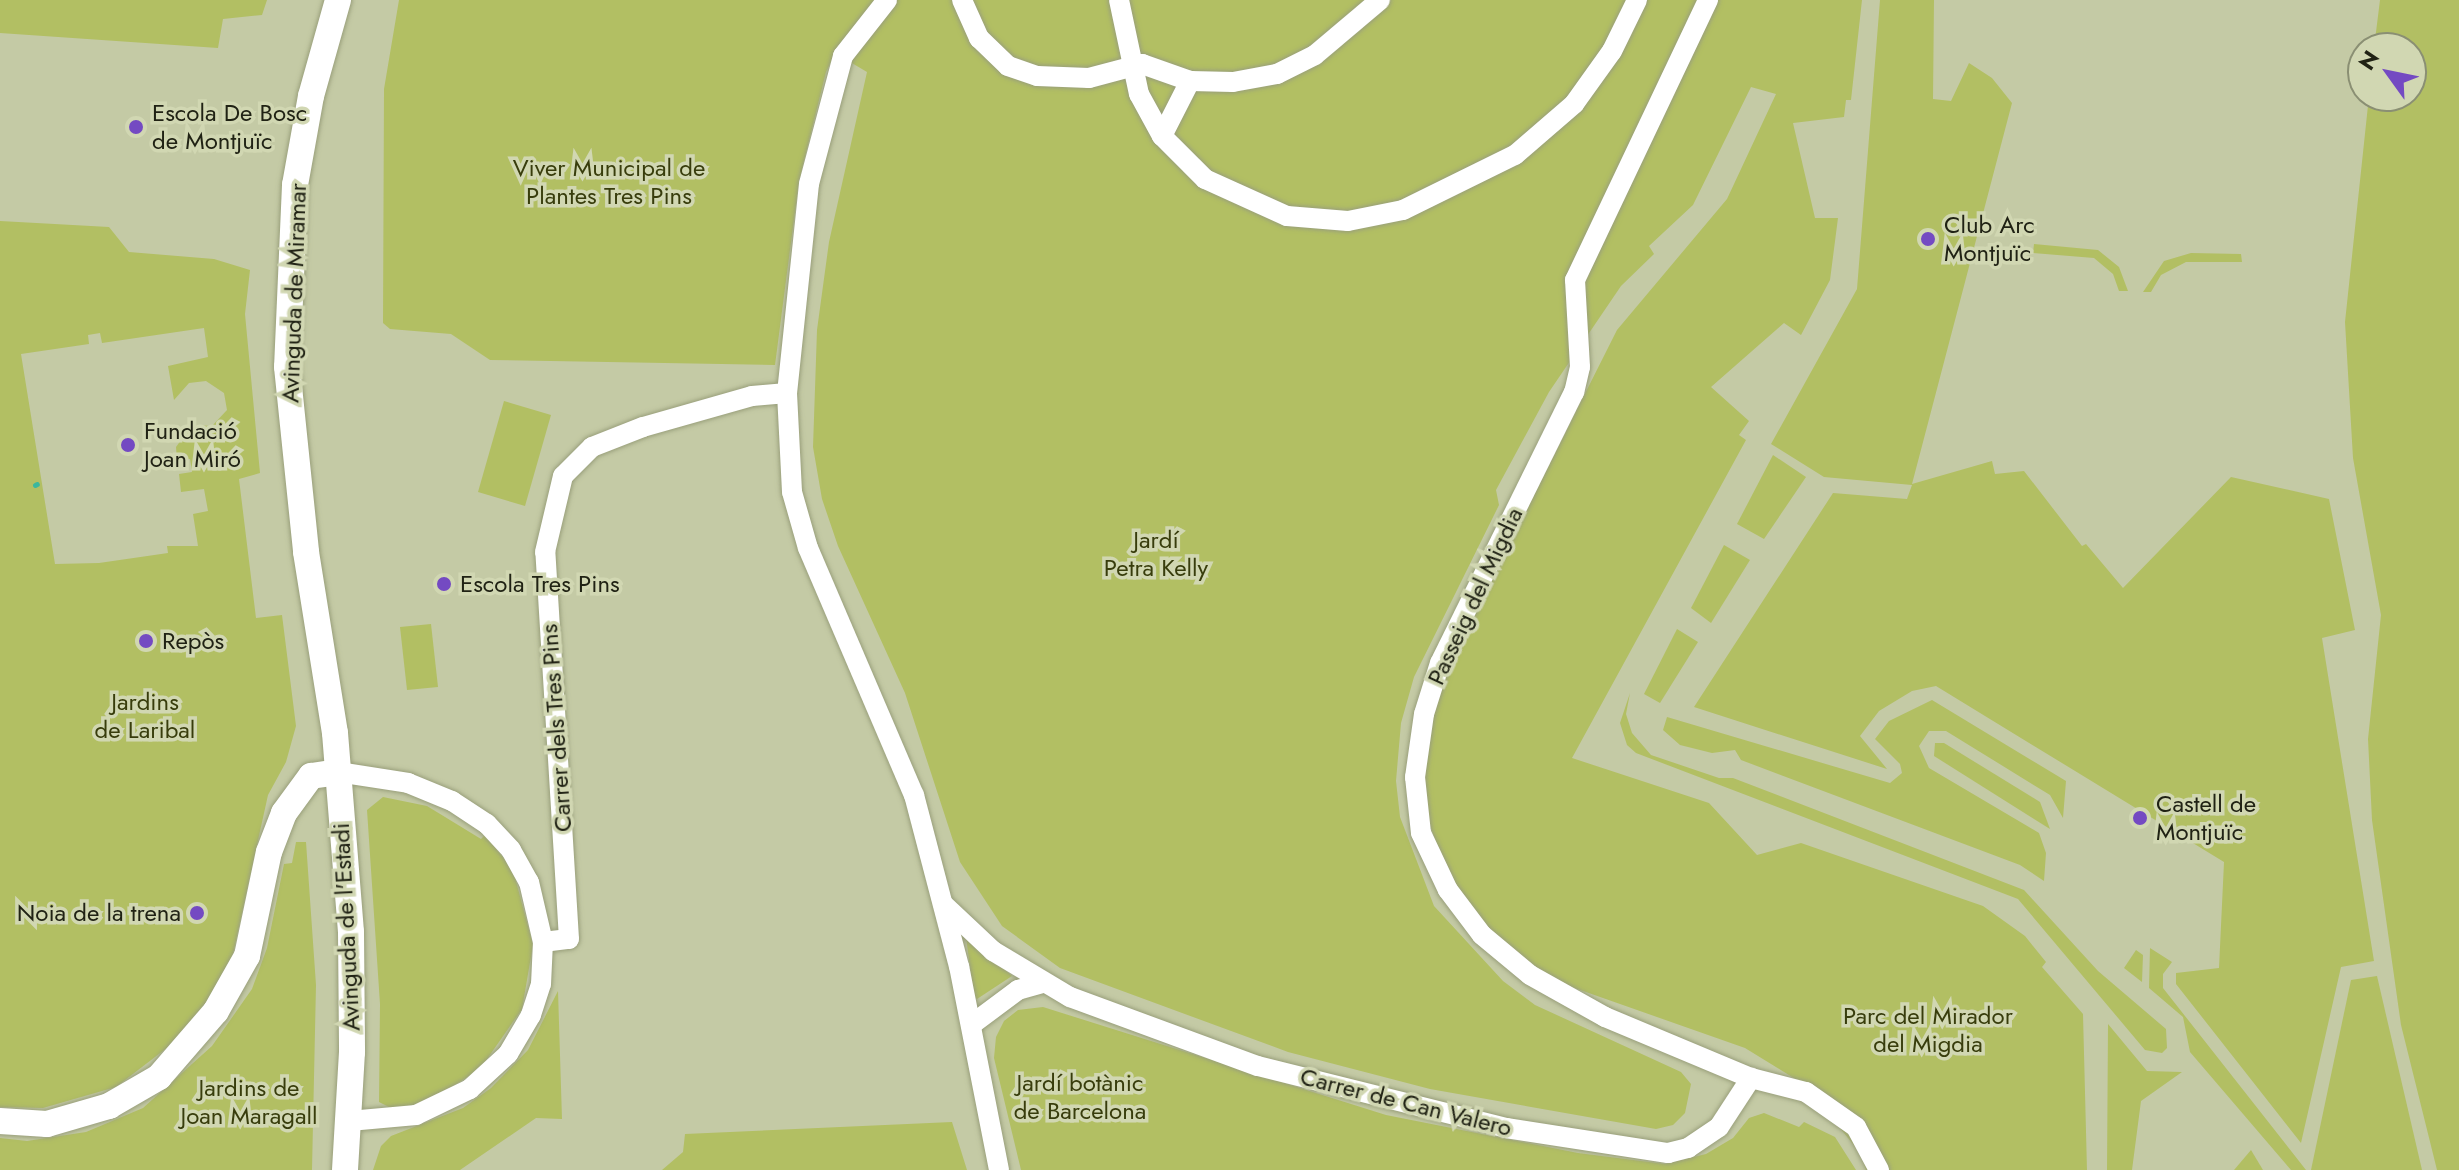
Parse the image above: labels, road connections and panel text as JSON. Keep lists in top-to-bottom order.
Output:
{
  "streets": {
    "street": [
      "Avinguda de Miramar",
      "Passeig del Migdia",
      "Carrer dels Tres Pins",
      "Avinguda de l'Estadi",
      "Carrer de Can Valero"
    ]
  },
  "crossings": [
    ["Avinguda de Miramar", "Avinguda de l'Estadi"],
    ["Passeig del Migdia", "Carrer de Can Valero"]
  ],
  "parks": [
    "Viver Municipal de Plantes Tres Pins",
    "Jardí Petra Kelly",
    "Jardins de Laribal",
    "Parc del Mirador del Migdia",
    "Jardí botànic de Barcelona",
    "Jardins de Joan Maragall"
  ],
  "places": [
    "Escola De Bosc de Montjuïc",
    "Club Arc Montjuïc",
    "Fundació Joan Miró",
    "Escola Tres Pins",
    "Repòs",
    "Castell de Montjuïc",
    "Noia de la trena"
  ],
  "north": "top left"
}
